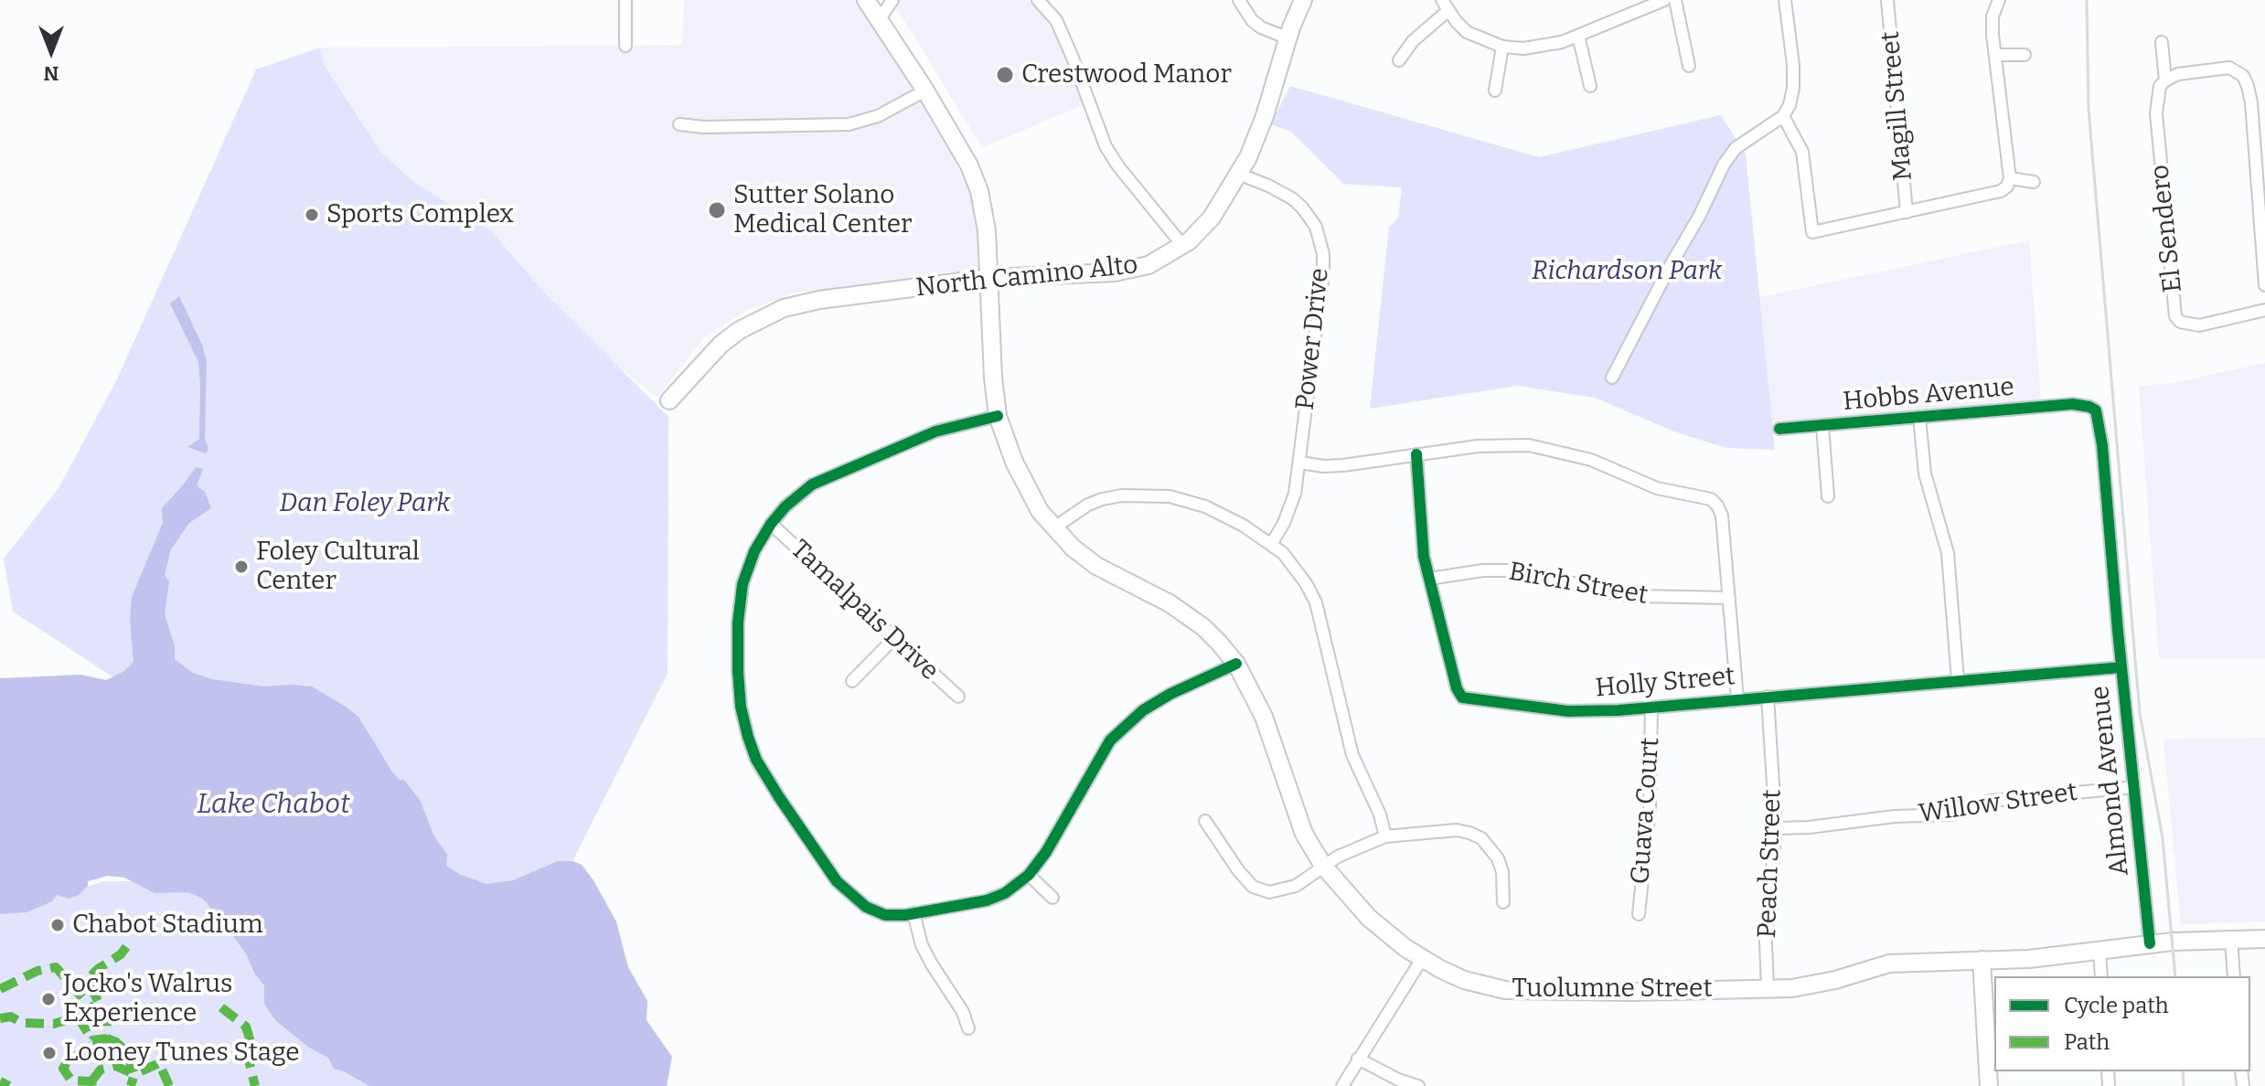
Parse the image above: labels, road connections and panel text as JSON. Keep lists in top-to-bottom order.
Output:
{
  "streets": {
    "main road": ["North Camino Alto", "Tuolumne Street"],
    "street": [
      "Magill Street",
      "El Sendero",
      "Power Drive",
      "Hobbs Avenue",
      "Birch Street",
      "Tamalpais Drive",
      "Holly Street",
      "Almond Avenue",
      "Willow Street",
      "Guava Court",
      "Peach Street"
    ]
  },
  "crossings": [
    ["North Camino Alto", "Power Drive"],
    ["North Camino Alto", "Tuolumne Street"],
    ["Hobbs Avenue", "Almond Avenue"],
    ["Birch Street", "Holly Street"],
    ["Holly Street", "Almond Avenue"],
    ["Holly Street", "Guava Court"],
    ["Holly Street", "Peach Street"],
    ["Almond Avenue", "Willow Street"],
    ["Almond Avenue", "Tuolumne Street"],
    ["Willow Street", "Peach Street"],
    ["Peach Street", "Tuolumne Street"]
  ],
  "water": ["Lake Chabot"],
  "parks": ["Richardson Park", "Dan Foley Park"],
  "places": [
    "Crestwood Manor",
    "Sutter Solano Medical Center",
    "Sports Complex",
    "Foley Cultural Center",
    "Chabot Stadium",
    "Jocko's Walrus Experience",
    "Looney Tunes Stage"
  ],
  "legend": ["Cycle path", "Path"],
  "north": "bottom"
}
